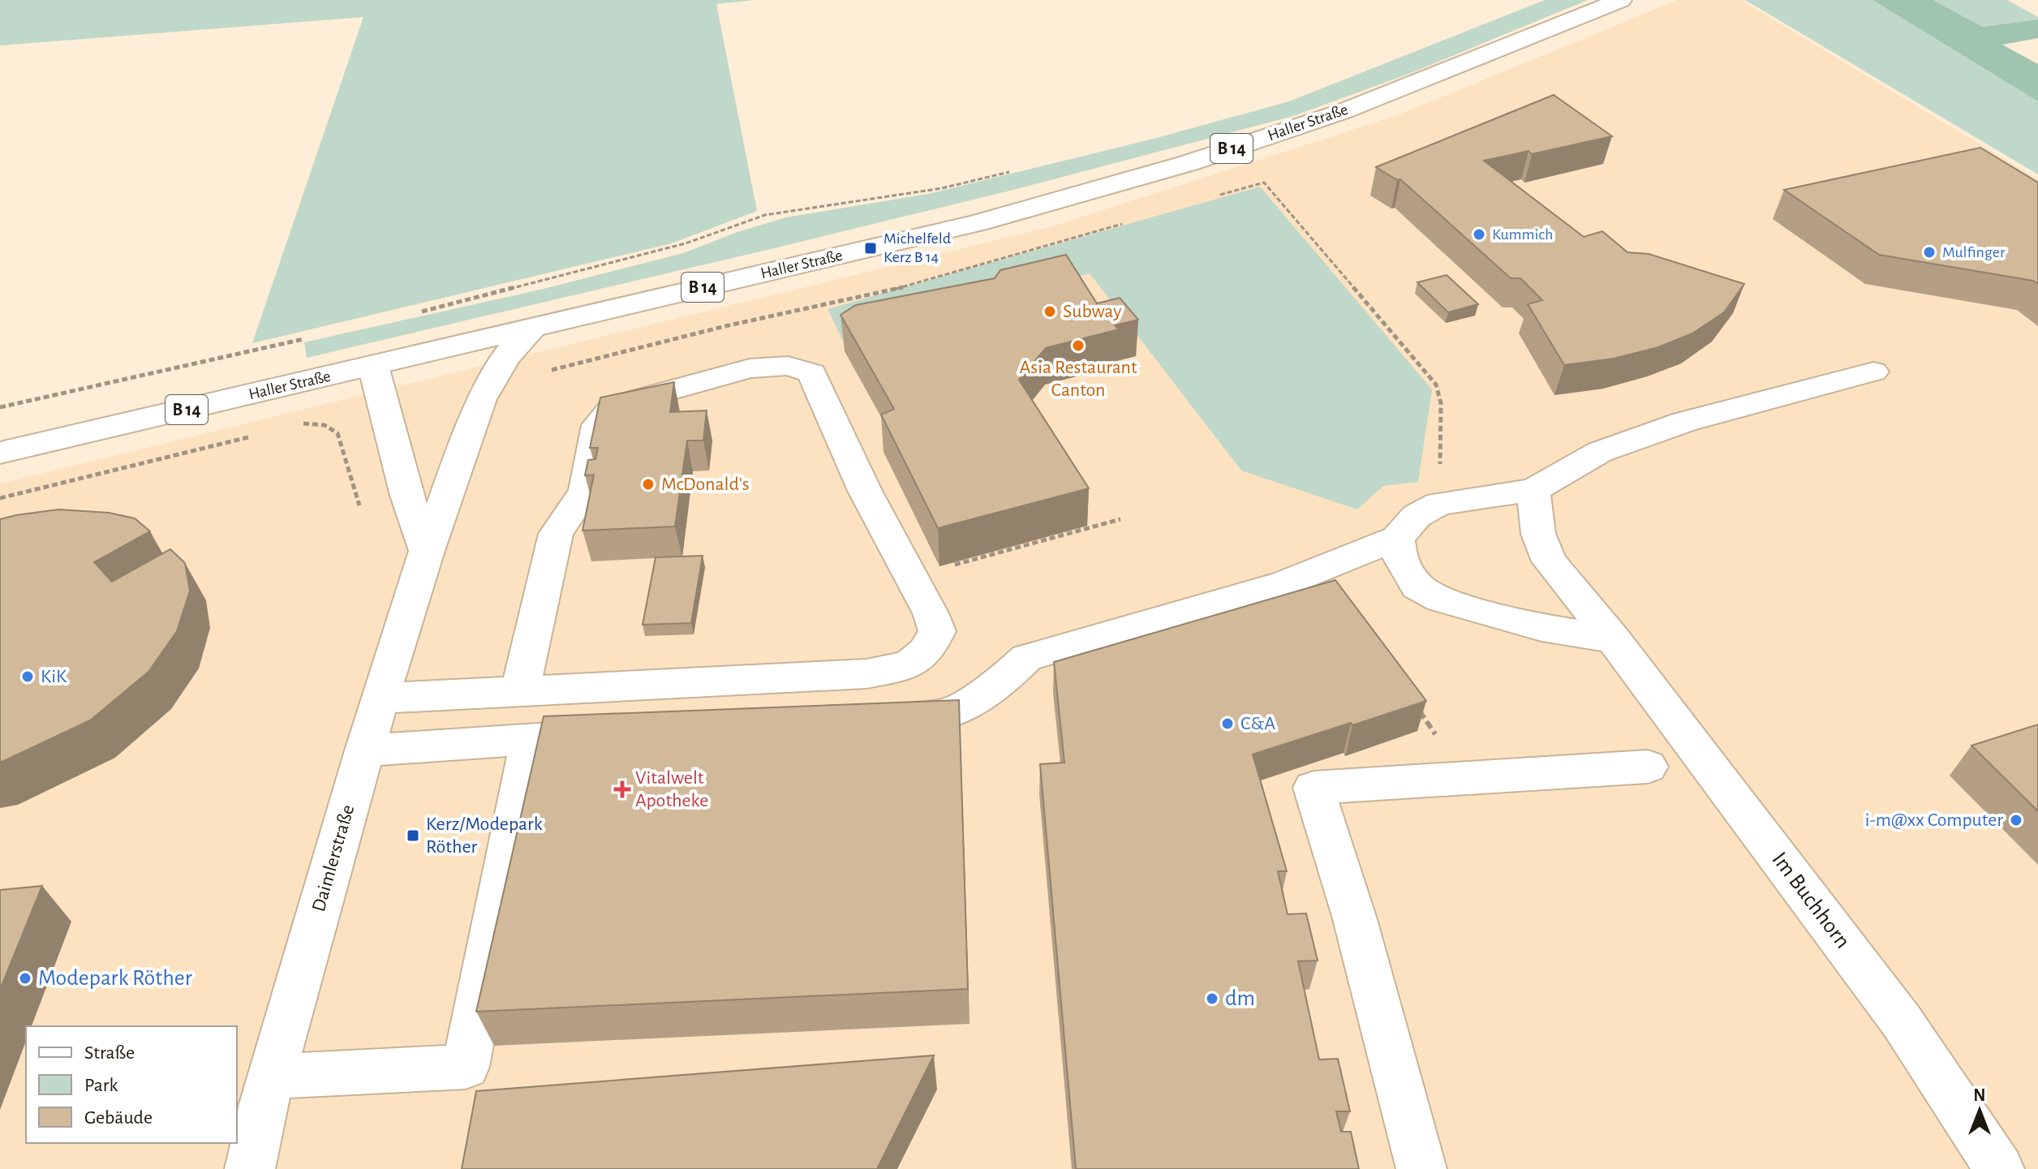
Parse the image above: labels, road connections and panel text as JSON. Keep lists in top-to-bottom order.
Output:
{
  "streets": {
    "street": [
      "Haller Straße",
      "B 14",
      "Daimlerstraße",
      "Im Buchhorn"
    ]
  },
  "crossings": [
    ["Haller Straße", "Daimlerstraße"]
  ],
  "places": {
    "other": [
      "Kummich",
      "Mulfinger",
      "Subway",
      "Asia Restaurant Canton",
      "McDonald's",
      "KiK",
      "C&A",
      "i-m@xx Computer",
      "Modepark Röther",
      "dm"
    ],
    "transit": ["Michelfeld Kerz B 14", "Kerz/Modepark Röther"],
    "health": ["Vitalwelt Apotheke"]
  },
  "legend": ["Straße", "Park", "Gebäude"],
  "north": "top"
}
